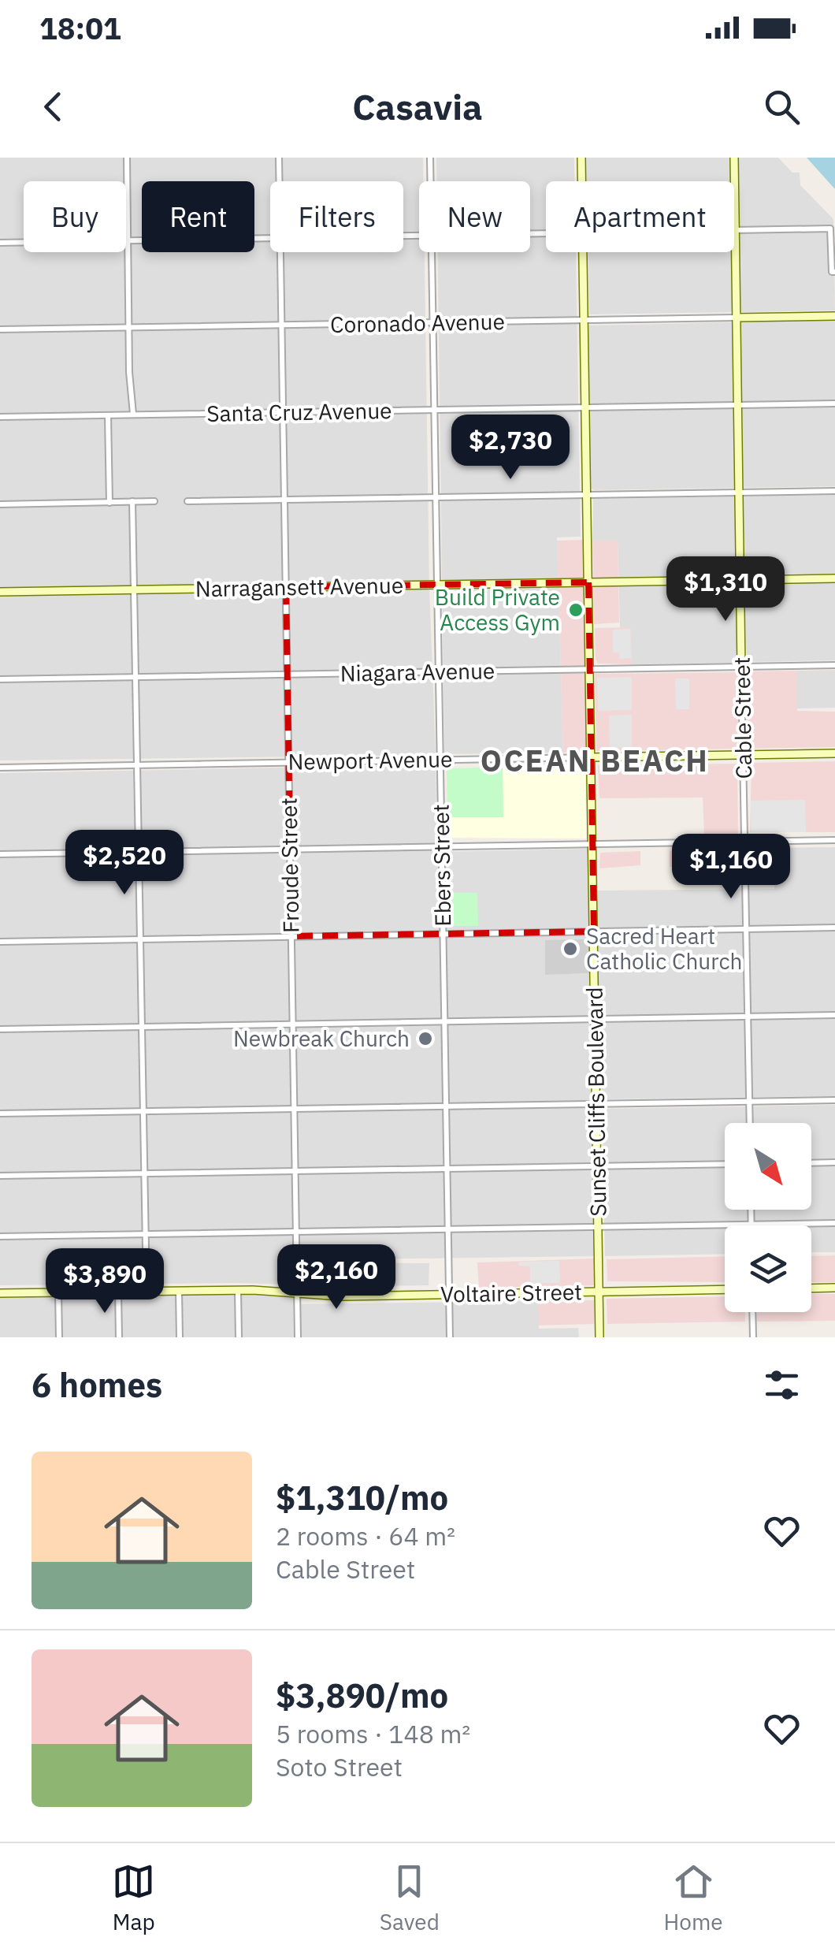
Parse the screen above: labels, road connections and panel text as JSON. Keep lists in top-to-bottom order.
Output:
{
  "streets": {
    "street": [
      "Coronado Avenue",
      "Santa Cruz Avenue",
      "Narragansett Avenue",
      "Niagara Avenue",
      "Cable Street",
      "Newport Avenue",
      "Froude Street",
      "Ebers Street",
      "Sunset Cliffs Boulevard",
      "Voltaire Street"
    ]
  },
  "crossings": [
    ["Coronado Avenue", "Cable Street"],
    ["Coronado Avenue", "Froude Street"],
    ["Coronado Avenue", "Ebers Street"],
    ["Coronado Avenue", "Sunset Cliffs Boulevard"],
    ["Santa Cruz Avenue", "Cable Street"],
    ["Santa Cruz Avenue", "Froude Street"],
    ["Santa Cruz Avenue", "Ebers Street"],
    ["Santa Cruz Avenue", "Sunset Cliffs Boulevard"],
    ["Narragansett Avenue", "Cable Street"],
    ["Narragansett Avenue", "Froude Street"],
    ["Narragansett Avenue", "Ebers Street"],
    ["Narragansett Avenue", "Sunset Cliffs Boulevard"],
    ["Niagara Avenue", "Cable Street"],
    ["Niagara Avenue", "Froude Street"],
    ["Niagara Avenue", "Ebers Street"],
    ["Niagara Avenue", "Sunset Cliffs Boulevard"],
    ["Cable Street", "Newport Avenue"],
    ["Newport Avenue", "Froude Street"],
    ["Newport Avenue", "Ebers Street"],
    ["Newport Avenue", "Sunset Cliffs Boulevard"],
    ["Froude Street", "Voltaire Street"],
    ["Ebers Street", "Voltaire Street"],
    ["Sunset Cliffs Boulevard", "Voltaire Street"]
  ],
  "districts": ["OCEAN BEACH"],
  "places": ["Build Private Access Gym", "Sacred Heart Catholic Church", "Newbreak Church"],
  "north": "bottom right",
  "page": {
    "status": "18:01",
    "header": "Casavia",
    "chip": [
      "Buy",
      "Rent",
      "Filters",
      "New",
      "Apartment"
    ],
    "price": [
      "$2,730",
      "$1,310",
      "$2,520",
      "$1,160",
      "$2,160",
      "$3,890"
    ],
    "heading": "6 homes",
    "list": [
      {
        "name": "$1,310/mo",
        "note": "2 rooms · 64 m² · Cable Street"
      },
      {
        "name": "$3,890/mo",
        "note": "5 rooms · 148 m² · Soto Street"
      }
    ],
    "tabs": ["Map", "Saved", "Home"]
  }
}
